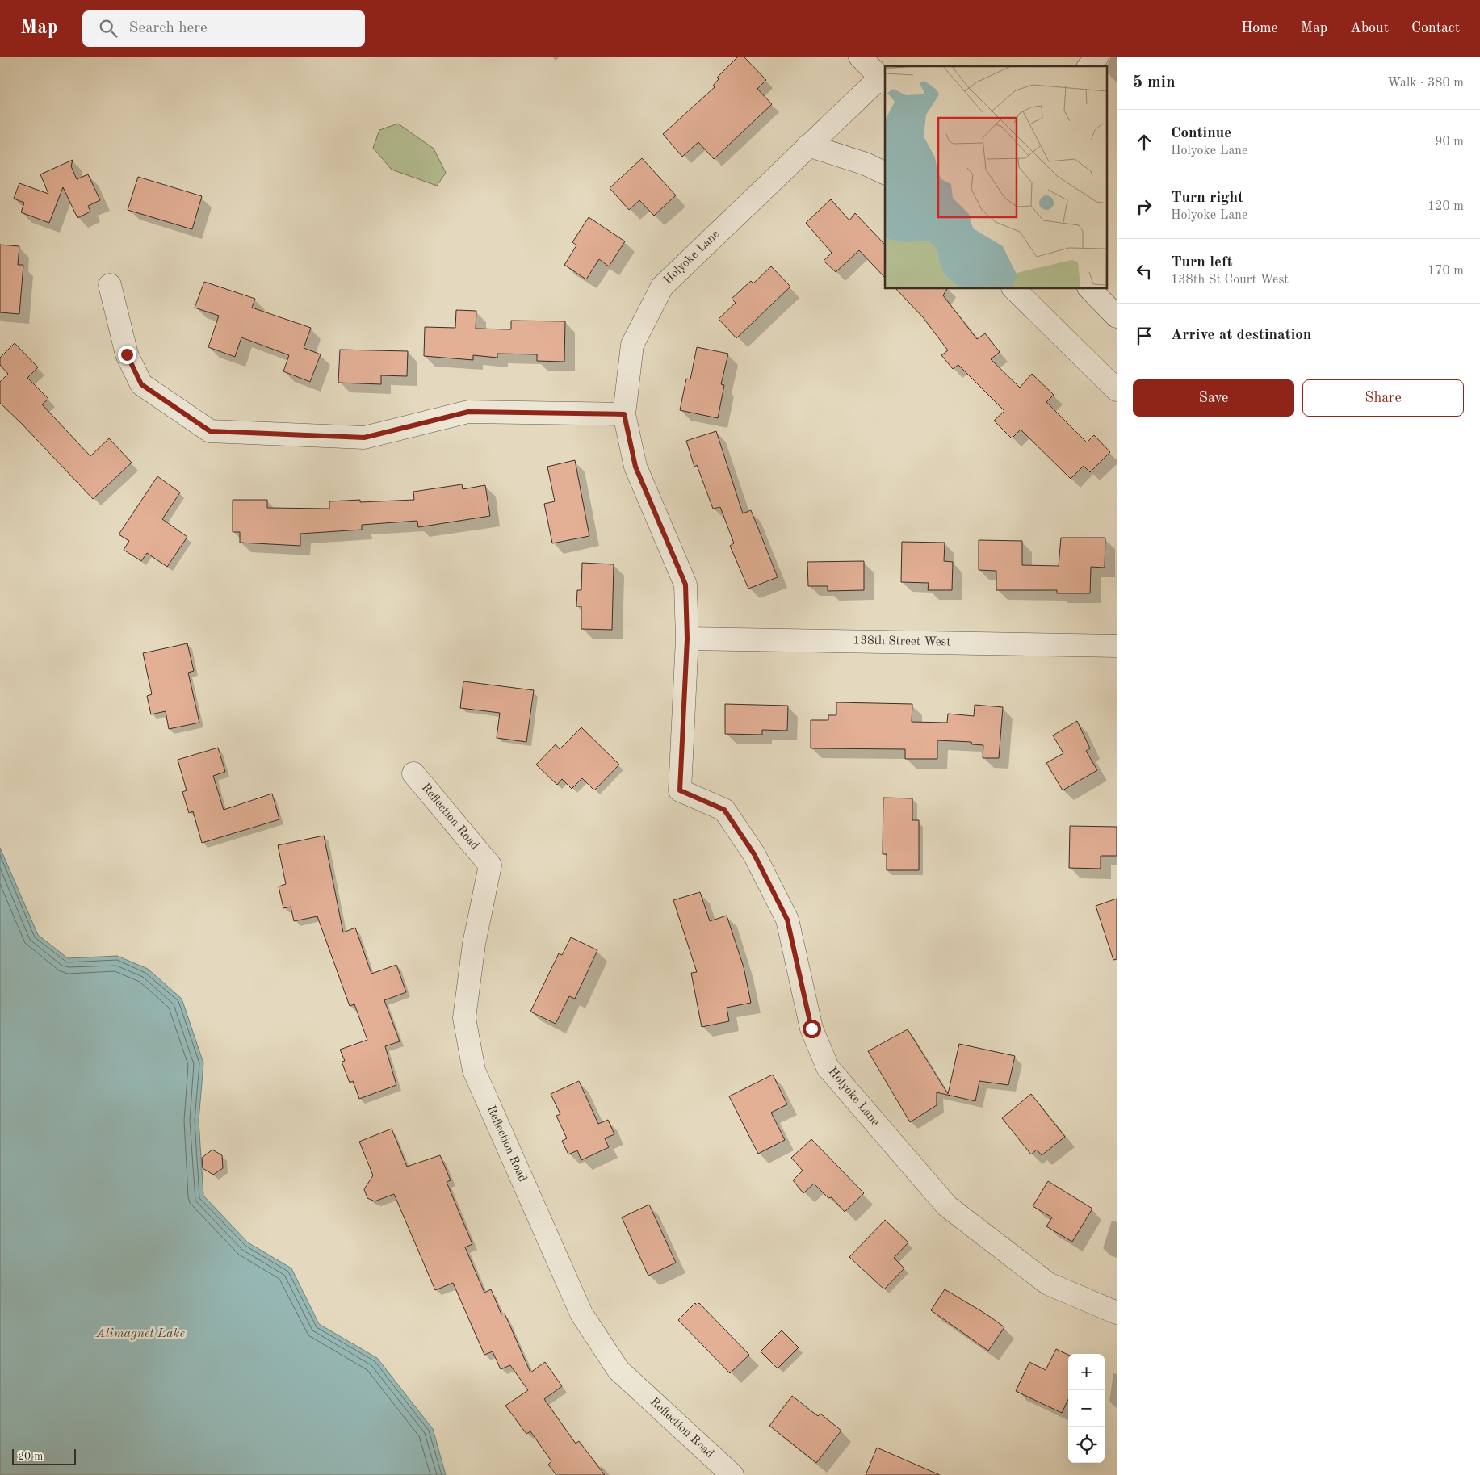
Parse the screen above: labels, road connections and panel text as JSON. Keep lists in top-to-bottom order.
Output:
{
  "streets": {
    "street": ["Holyoke Lane", "138th Street West", "Reflection Road"]
  },
  "crossings": [
    ["Holyoke Lane", "138th Street West"]
  ],
  "water": ["Alimagnet Lake"],
  "scale_bar": "20 m",
  "page": {
    "header": "Map",
    "search": "Search here",
    "nav": [
      "Home",
      "Map",
      "About",
      "Contact"
    ],
    "heading": ["5 min", "Walk · 380 m"],
    "list": [
      ["Continue", "Holyoke Lane", "90 m"],
      ["Turn right", "Holyoke Lane", "120 m"],
      ["Turn left", "138th St Court West", "170 m"],
      "Arrive at destination"
    ],
    "buttons": ["Save", "Share"],
    "map_buttons": ["+", "−"],
    "scale": "20 m"
  }
}
